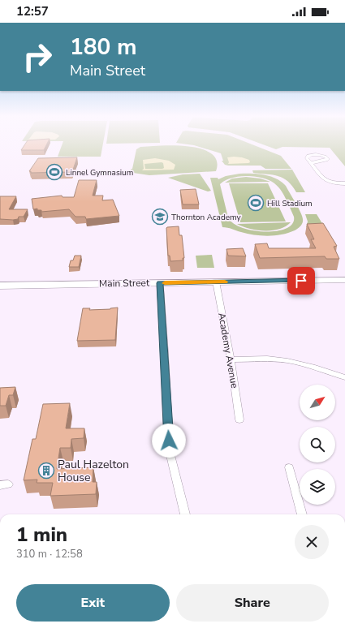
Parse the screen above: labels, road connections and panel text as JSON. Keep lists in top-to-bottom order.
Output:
{
  "streets": {
    "main road": ["Main Street"],
    "street": ["Academy Avenue"]
  },
  "crossings": [
    ["Main Street", "Academy Avenue"]
  ],
  "places": {
    "sports": ["Linnel Gymnasium", "Hill Stadium"],
    "school or university": ["Thornton Academy"],
    "building": ["Paul Hazelton House"]
  },
  "north": "top right",
  "page": {
    "status": "12:57",
    "turn": ["180 m", "Main Street"],
    "heading": ["1 min", "310 m · 12:58"],
    "buttons": ["Exit", "Share"]
  }
}
